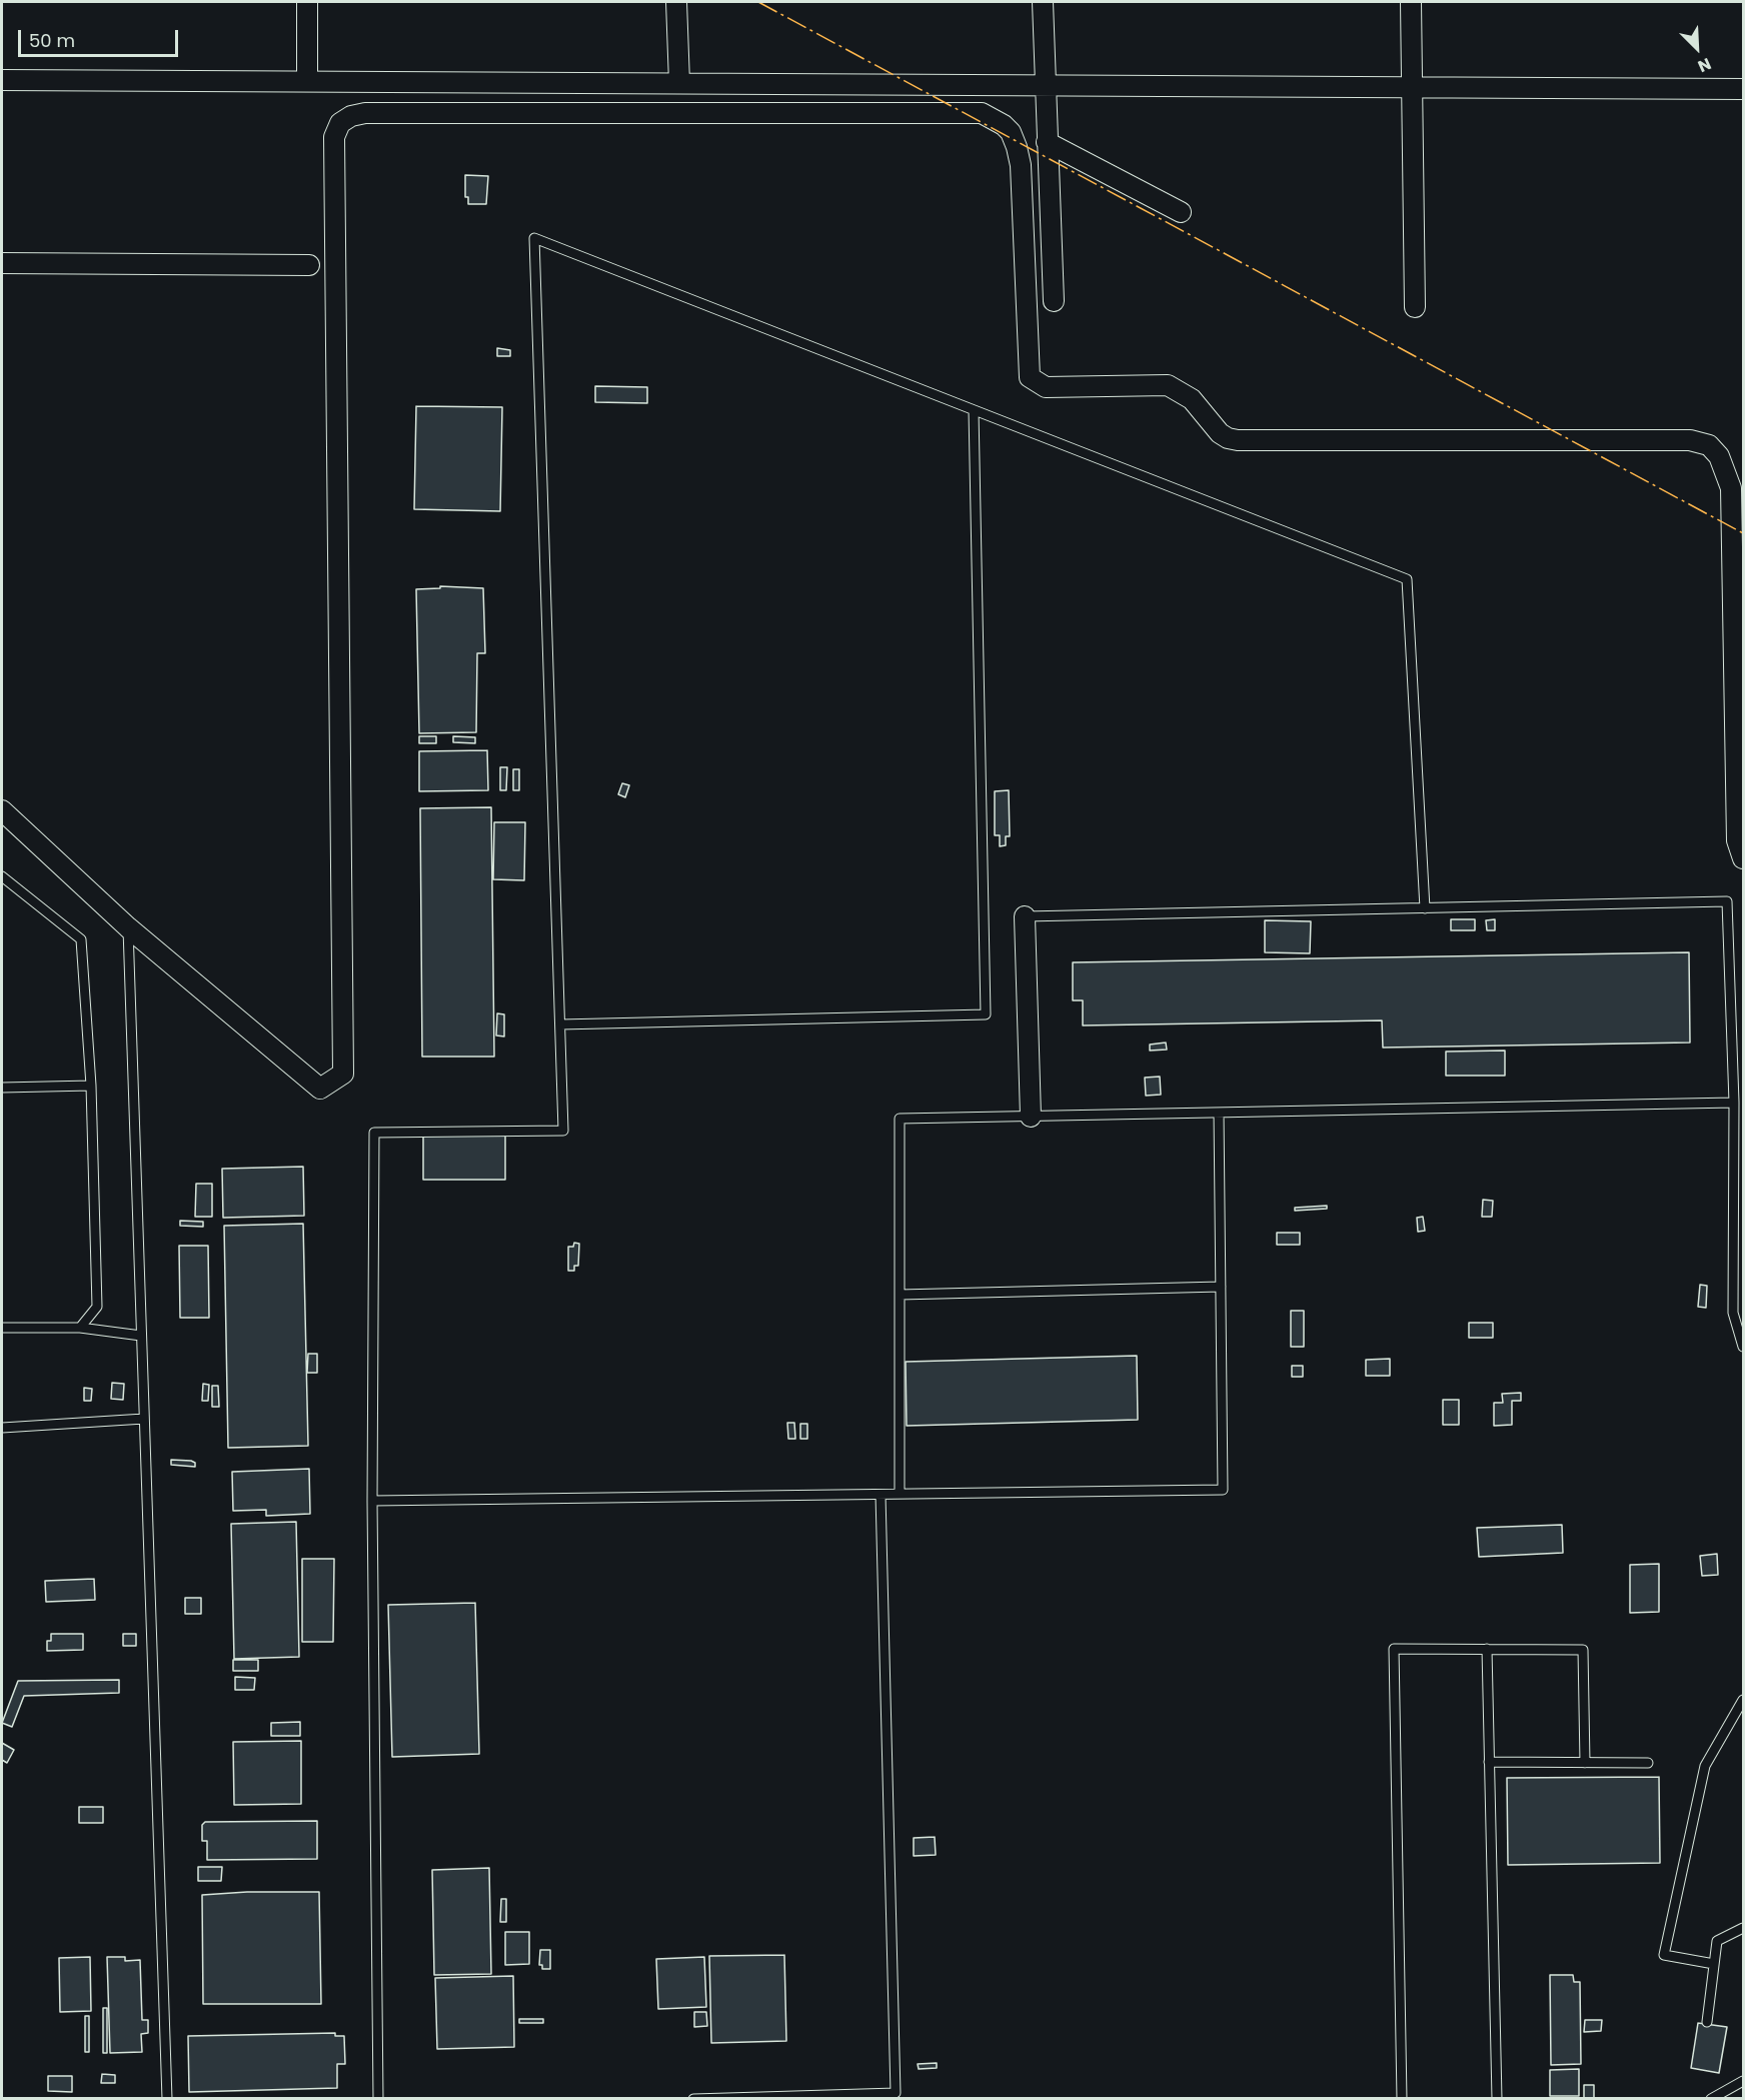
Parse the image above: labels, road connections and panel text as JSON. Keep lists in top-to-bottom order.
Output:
{
  "scale_bar": "50 m",
  "north": "bottom right"
}
